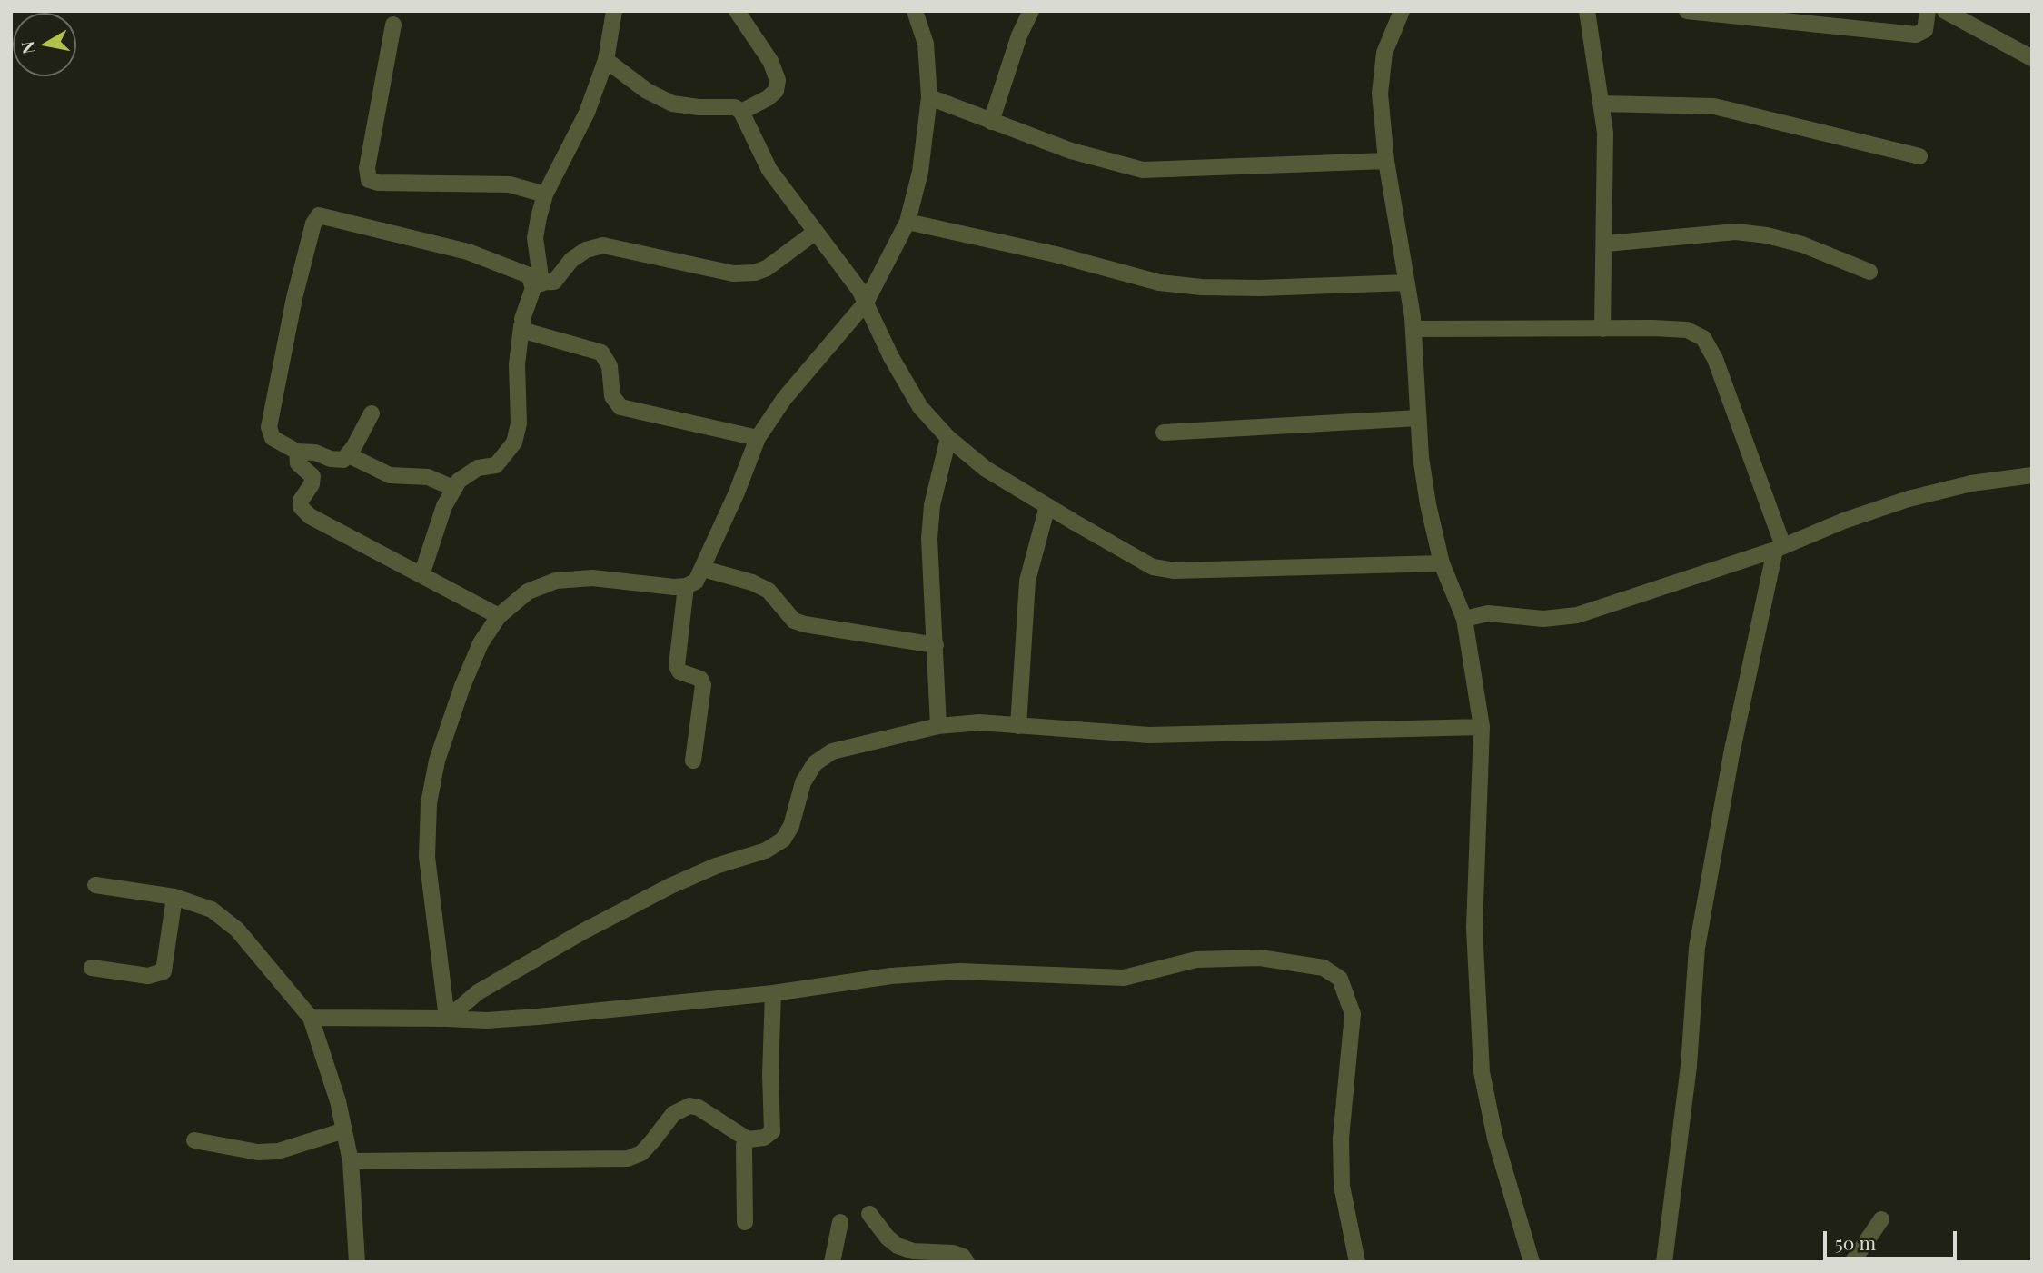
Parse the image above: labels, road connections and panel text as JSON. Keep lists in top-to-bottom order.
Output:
{
  "scale_bar": "50 m",
  "north": "left"
}
